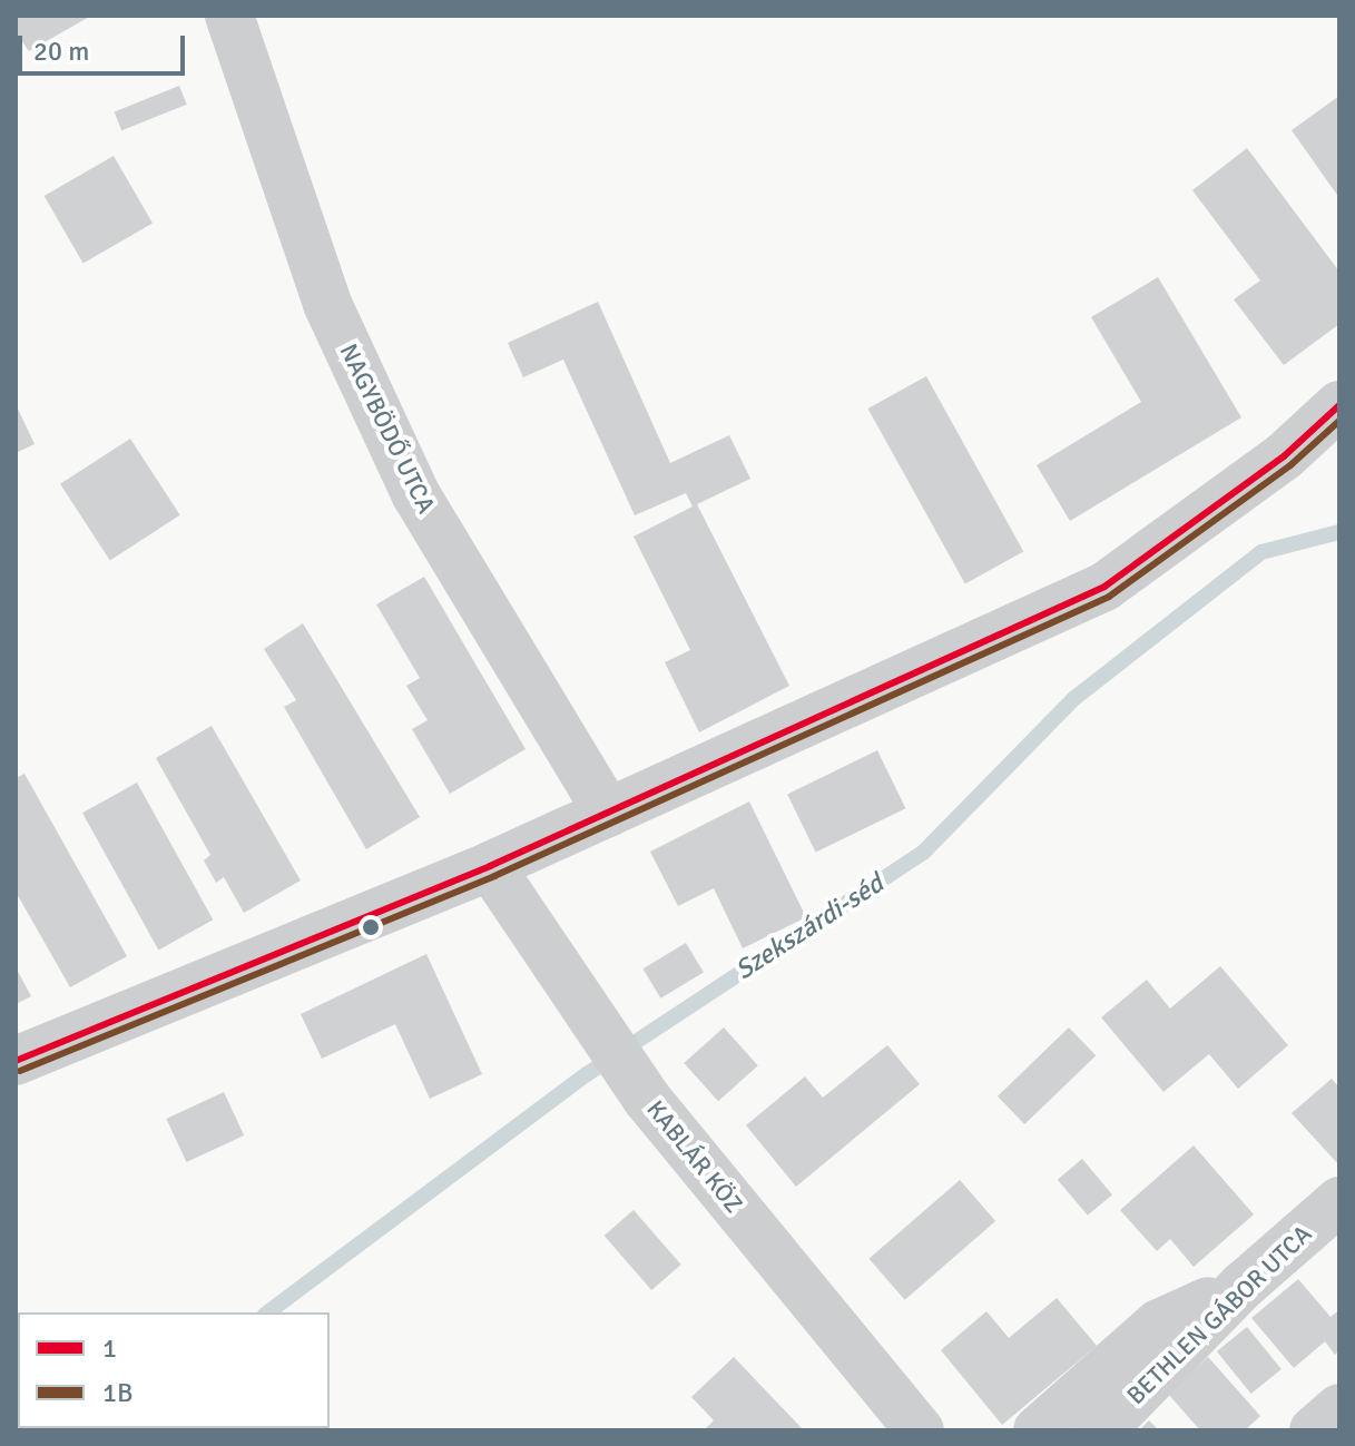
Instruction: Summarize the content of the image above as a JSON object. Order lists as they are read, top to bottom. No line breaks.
{"streets":{"street":["NAGYBÖDŐ UTCA","KABLÁR KÖZ","BETHLEN GÁBOR UTCA"]},"water":["Szekszárdi-séd"],"lines":["transit line 1","transit line 1B"],"legend":["1","1B"],"scale_bar":"20 m"}
